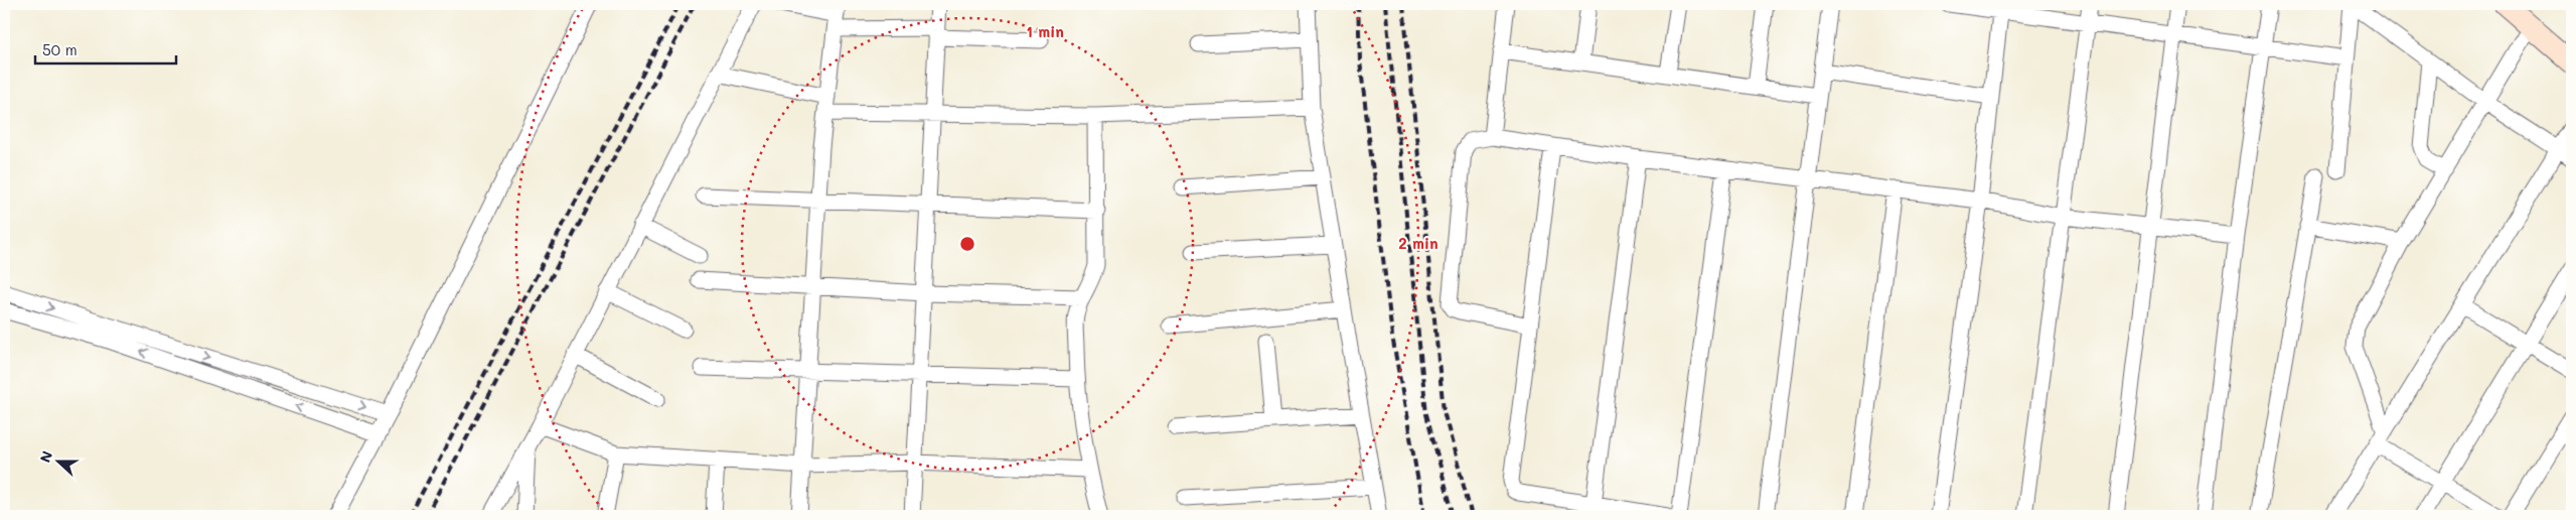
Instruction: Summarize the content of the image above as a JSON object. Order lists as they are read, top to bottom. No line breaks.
{"scale_bar":"50 m","north":"left","rings":["1 min","2 min"]}
